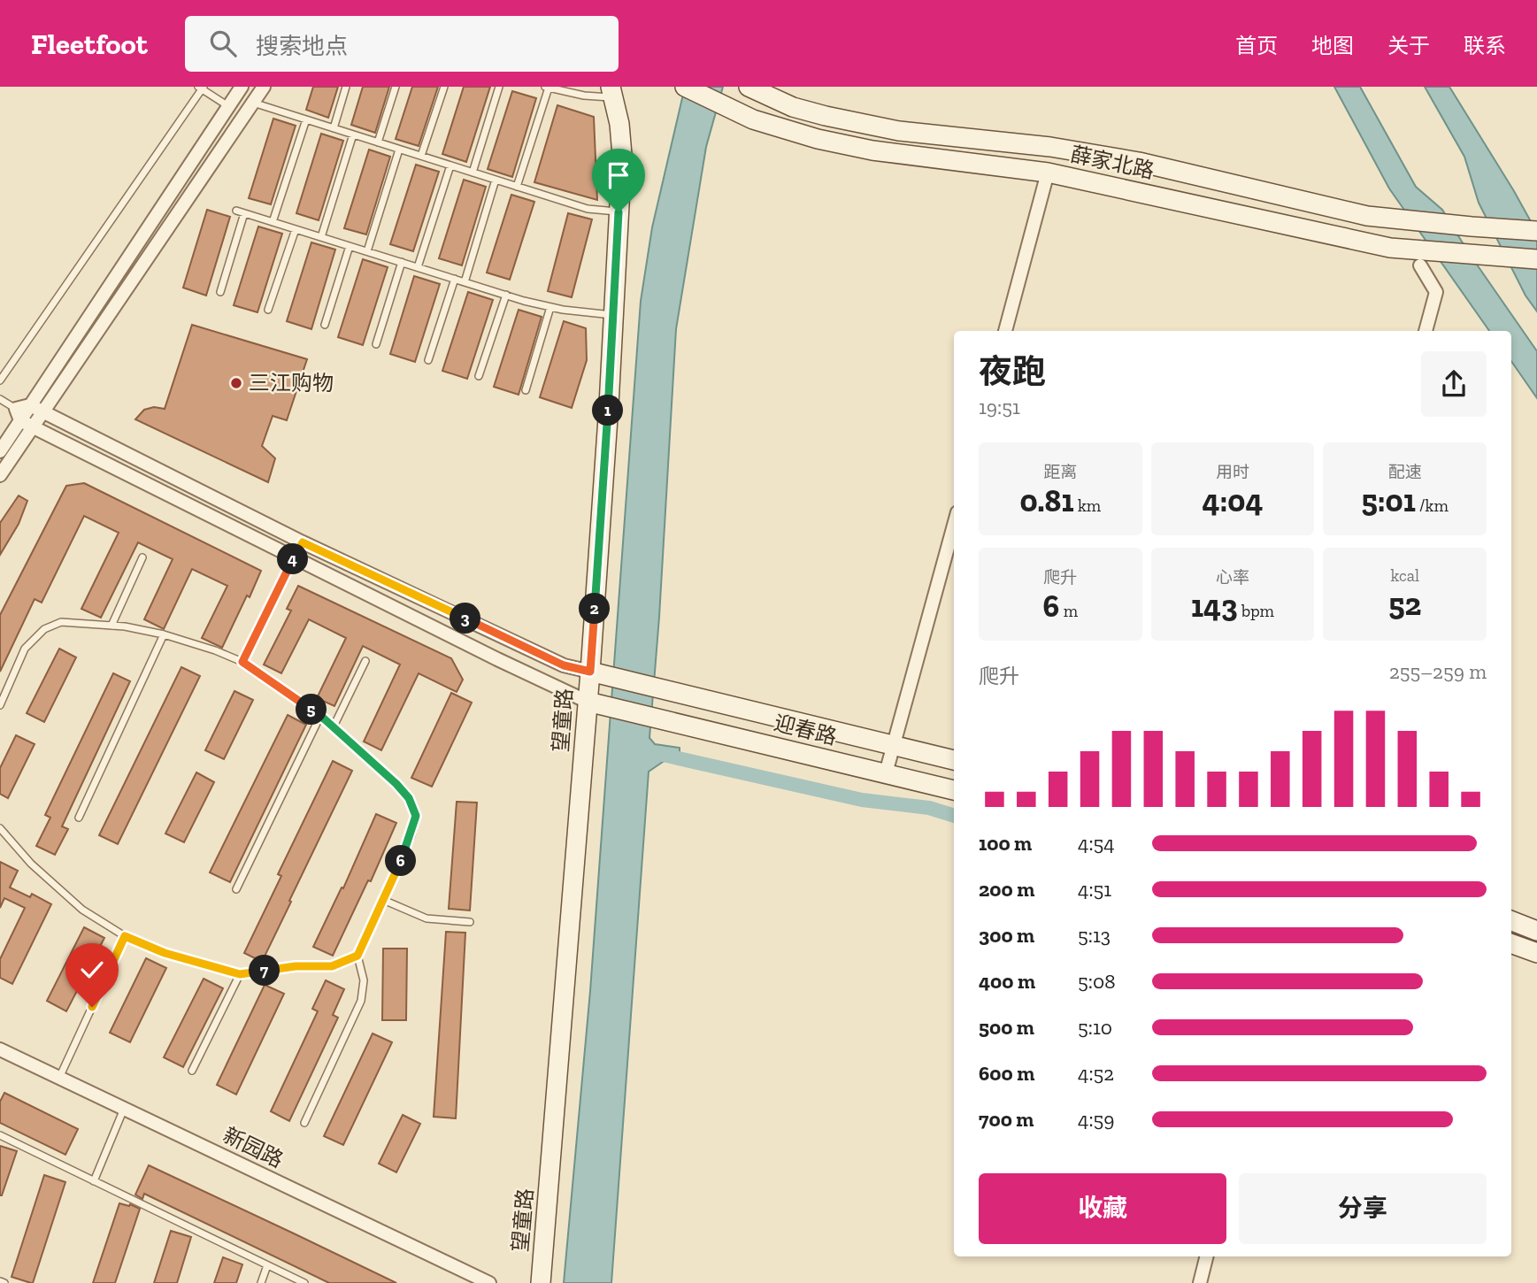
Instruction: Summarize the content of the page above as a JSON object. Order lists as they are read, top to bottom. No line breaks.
{"streets":{"main road":["薛家北路","望童路","迎春路"],"street":["新园路"]},"crossings":[["望童路","迎春路"]],"places":["三江购物"],"page":{"header":"Fleetfoot","search":"搜索地点","nav":["首页","地图","关于","联系"],"heading":["夜跑","19:51"],"pins":["1","4","2","3","5","6","7"],"stats":[["距离","0.81 km"],["用时","4:04"],["配速","5:01 /km"],["爬升","6 m"],["心率","143 bpm"],["kcal","52"]],"chart":["爬升","255–259 m"],"list":[{"name":"100 m","note":"4:54"},{"name":"200 m","note":"4:51"},{"name":"300 m","note":"5:13"},{"name":"400 m","note":"5:08"},{"name":"500 m","note":"5:10"},{"name":"600 m","note":"4:52"},{"name":"700 m","note":"4:59"}],"buttons":["收藏","分享"]}}
